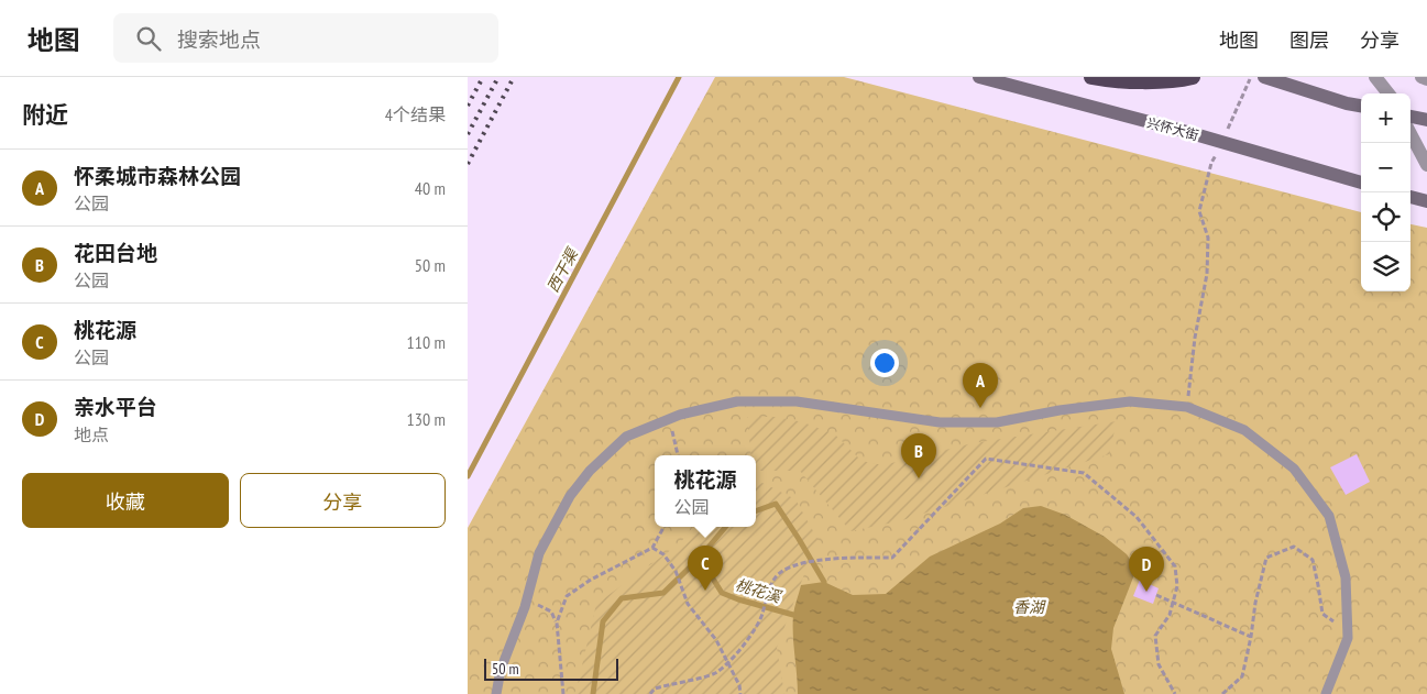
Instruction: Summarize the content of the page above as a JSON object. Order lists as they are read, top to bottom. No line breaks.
{"streets":{"main road":["兴怀大街"]},"water":["西干渠","桃花溪","香湖"],"scale_bar":"50 m","page":{"header":"地图","search":"搜索地点","nav":["地图","图层","分享"],"heading":["附近","4个结果"],"map_buttons":["+","−"],"list":[{"mark":"A","name":"怀柔城市森林公园","note":"公园","value":"40 m"},{"mark":"B","name":"花田台地","note":"公园","value":"50 m"},{"mark":"C","name":"桃花源","note":"公园","value":"110 m"},{"mark":"D","name":"亲水平台","note":"地点","value":"130 m"}],"pins":["A","B","C","D"],"popup":["桃花源","公园"],"buttons":["收藏","分享"],"scale":"50 m"}}
